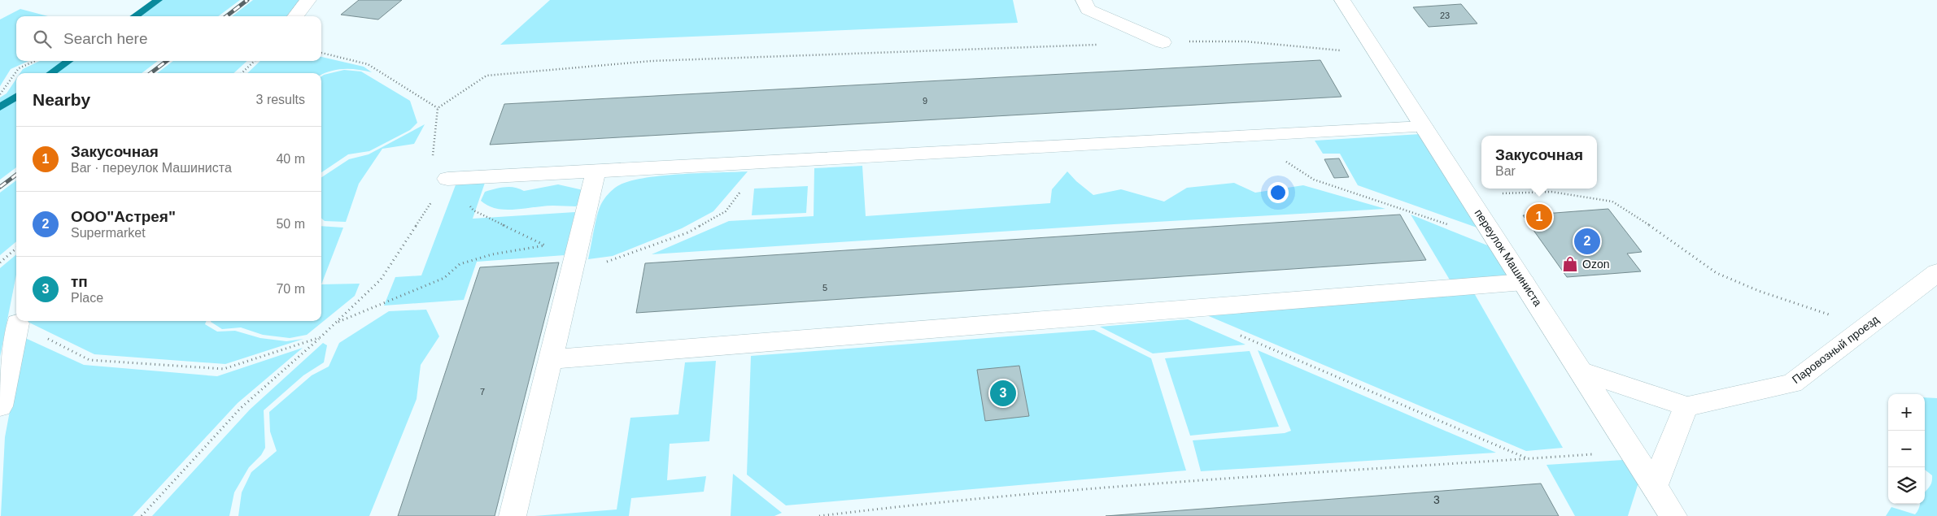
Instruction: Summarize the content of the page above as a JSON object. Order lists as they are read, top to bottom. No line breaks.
{"streets":{"street":["переулок Машиниста","Паровозный проезд"]},"places":{"shop":["Ozon"]},"house_numbers":["23","9","5","7","3"],"page":{"search":"Search here","heading":["Nearby","3 results"],"list":[{"mark":"1","name":"Закусочная","note":"Bar · переулок Машиниста","value":"40 m"},{"mark":"2","name":"ООО\"Астрея\"","note":"Supermarket","value":"50 m"},{"mark":"3","name":"тп","note":"Place","value":"70 m"}],"popup":["Закусочная","Bar"],"pins":["1","2","3"],"map_buttons":["+","−"]}}
